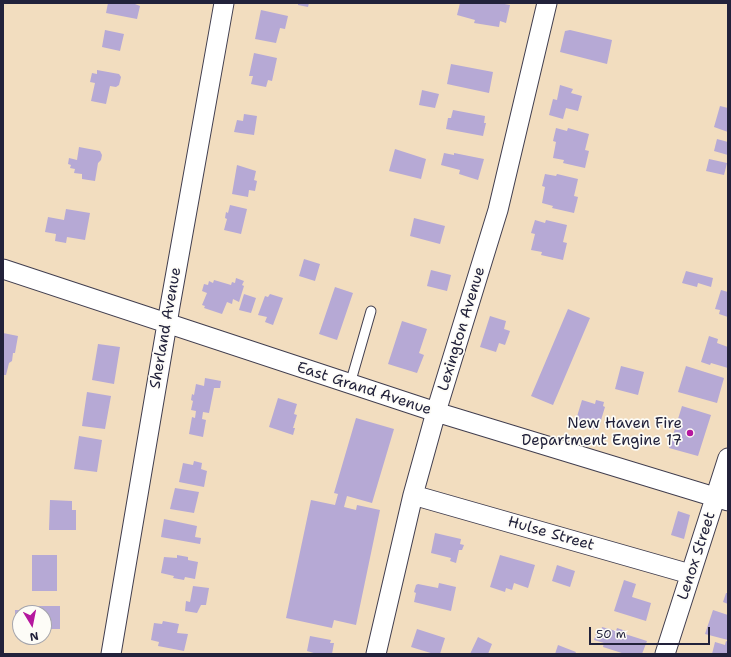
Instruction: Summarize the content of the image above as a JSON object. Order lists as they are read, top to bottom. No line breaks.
{"streets":{"street":["Sherland Avenue","Lexington Avenue","East Grand Avenue","Hulse Street","Lenox Street"]},"crossings":[["Sherland Avenue","East Grand Avenue"],["Lexington Avenue","East Grand Avenue"],["Lexington Avenue","Hulse Street"],["East Grand Avenue","Lenox Street"],["Hulse Street","Lenox Street"]],"places":["New Haven Fire Department Engine 17"],"scale_bar":"50 m","north":"bottom"}
